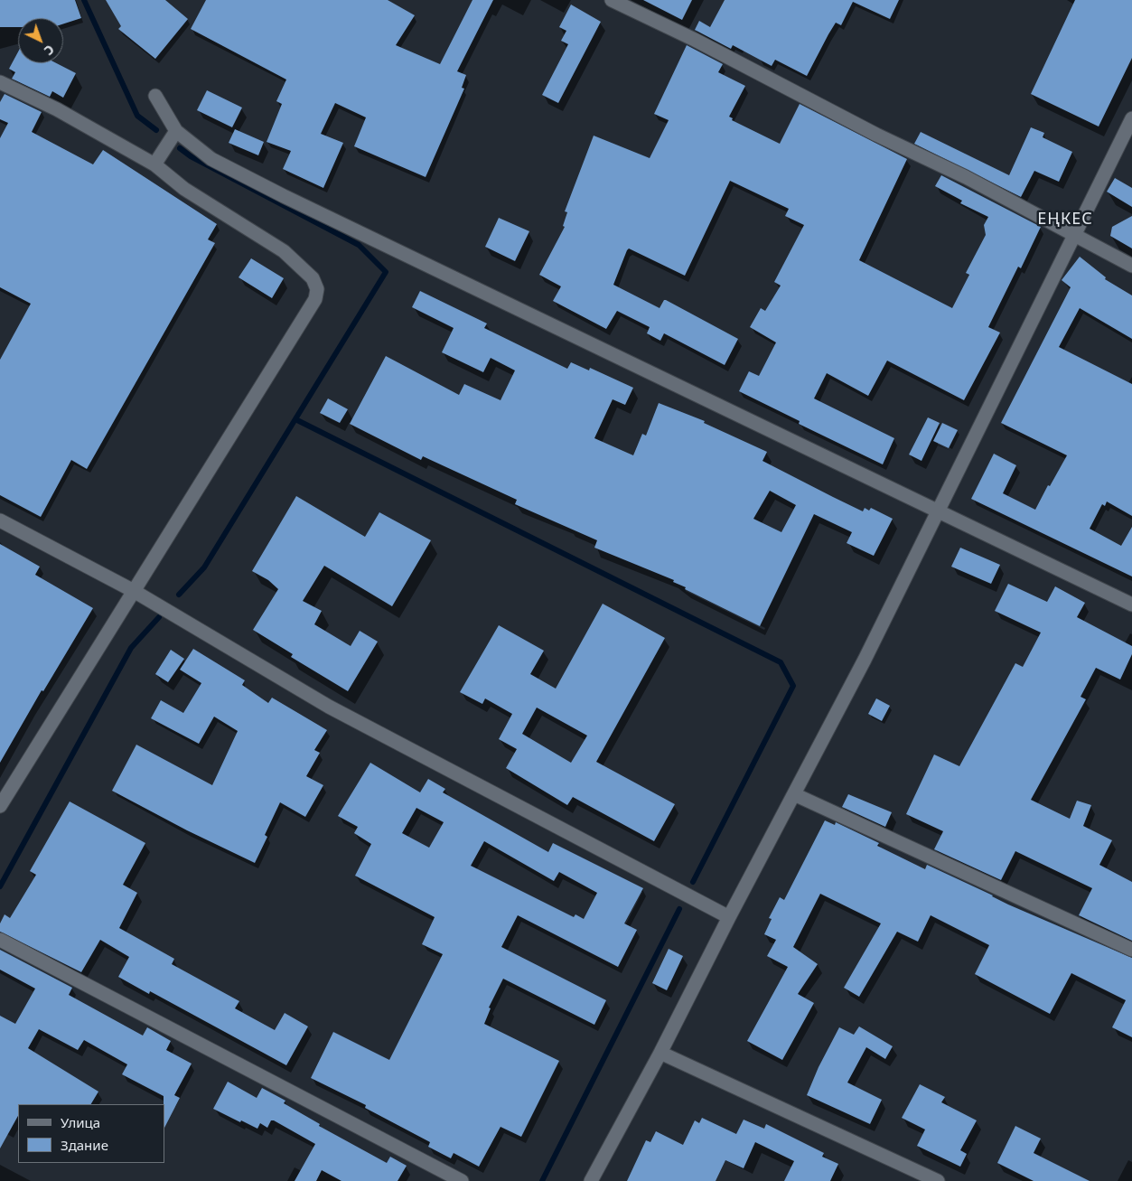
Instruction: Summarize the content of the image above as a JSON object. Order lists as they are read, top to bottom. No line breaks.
{"districts":["ЕҢКЕС"],"legend":["Улица","Здание"],"north":"bottom right"}
